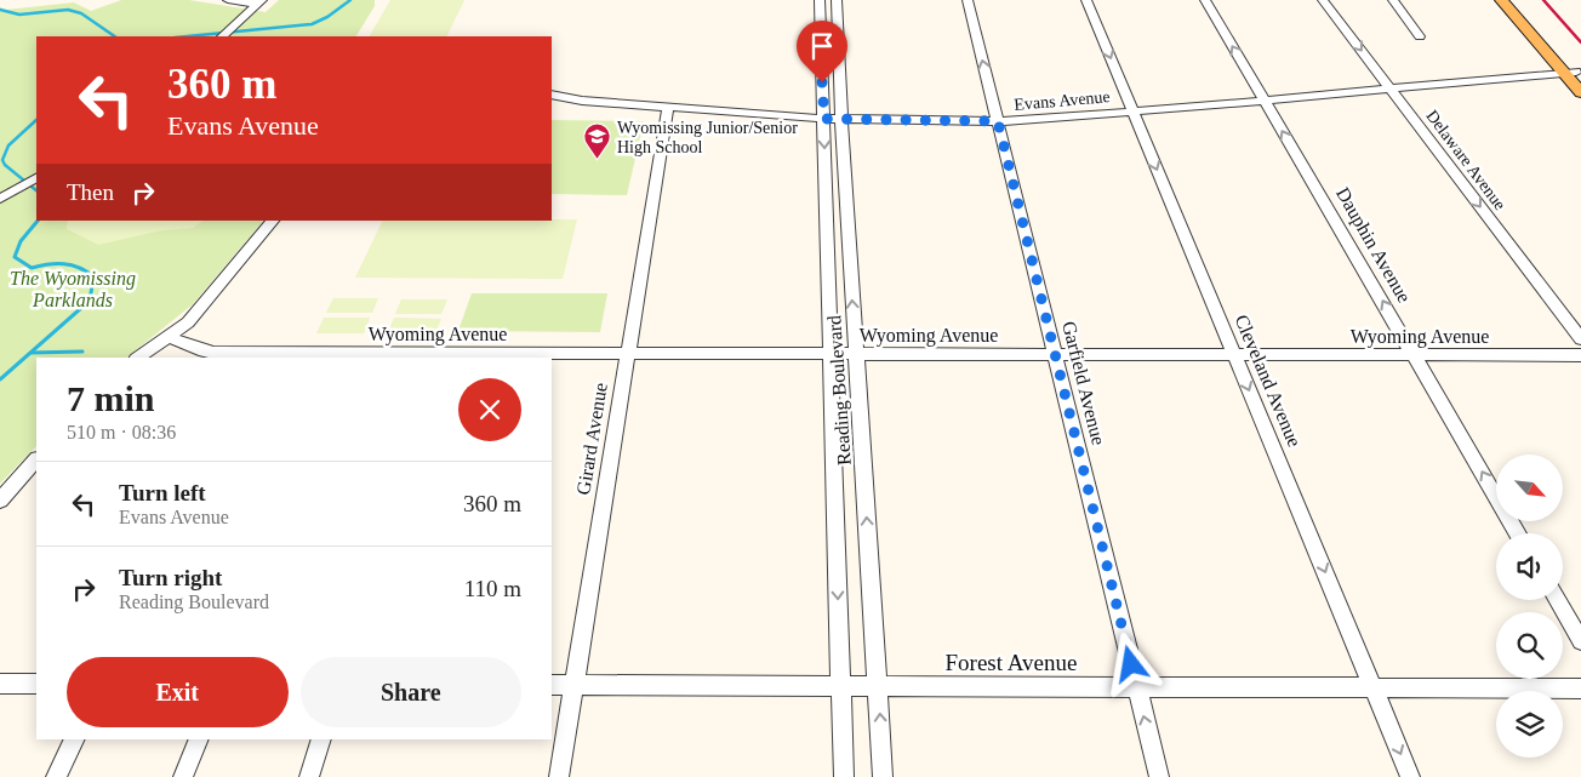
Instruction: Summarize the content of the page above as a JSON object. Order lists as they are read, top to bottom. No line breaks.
{"streets":{"street":["Evans Avenue","Delaware Avenue","Dauphin Avenue","Wyoming Avenue","Cleveland Avenue","Garfield Avenue","Reading Boulevard","Girard Avenue","Forest Avenue"]},"crossings":[["Evans Avenue","Delaware Avenue"],["Evans Avenue","Dauphin Avenue"],["Evans Avenue","Cleveland Avenue"],["Evans Avenue","Garfield Avenue"],["Evans Avenue","Reading Boulevard"],["Evans Avenue","Girard Avenue"],["Dauphin Avenue","Wyoming Avenue"],["Wyoming Avenue","Cleveland Avenue"],["Wyoming Avenue","Garfield Avenue"],["Wyoming Avenue","Reading Boulevard"],["Wyoming Avenue","Girard Avenue"],["Cleveland Avenue","Forest Avenue"],["Garfield Avenue","Forest Avenue"],["Reading Boulevard","Forest Avenue"],["Girard Avenue","Forest Avenue"]],"one_way":["Delaware Avenue","Dauphin Avenue","Cleveland Avenue"],"parks":["The Wyomissing Parklands"],"places":{"school or university":["Wyomissing Junior/Senior High School"]},"north":"bottom right","page":{"turn":["360 m","Evans Avenue"],"then":"Then","heading":["7 min","510 m · 08:36"],"list":[{"name":"Turn left","note":"Evans Avenue","value":"360 m"},{"name":"Turn right","note":"Reading Boulevard","value":"110 m"}],"buttons":["Exit","Share"]}}
